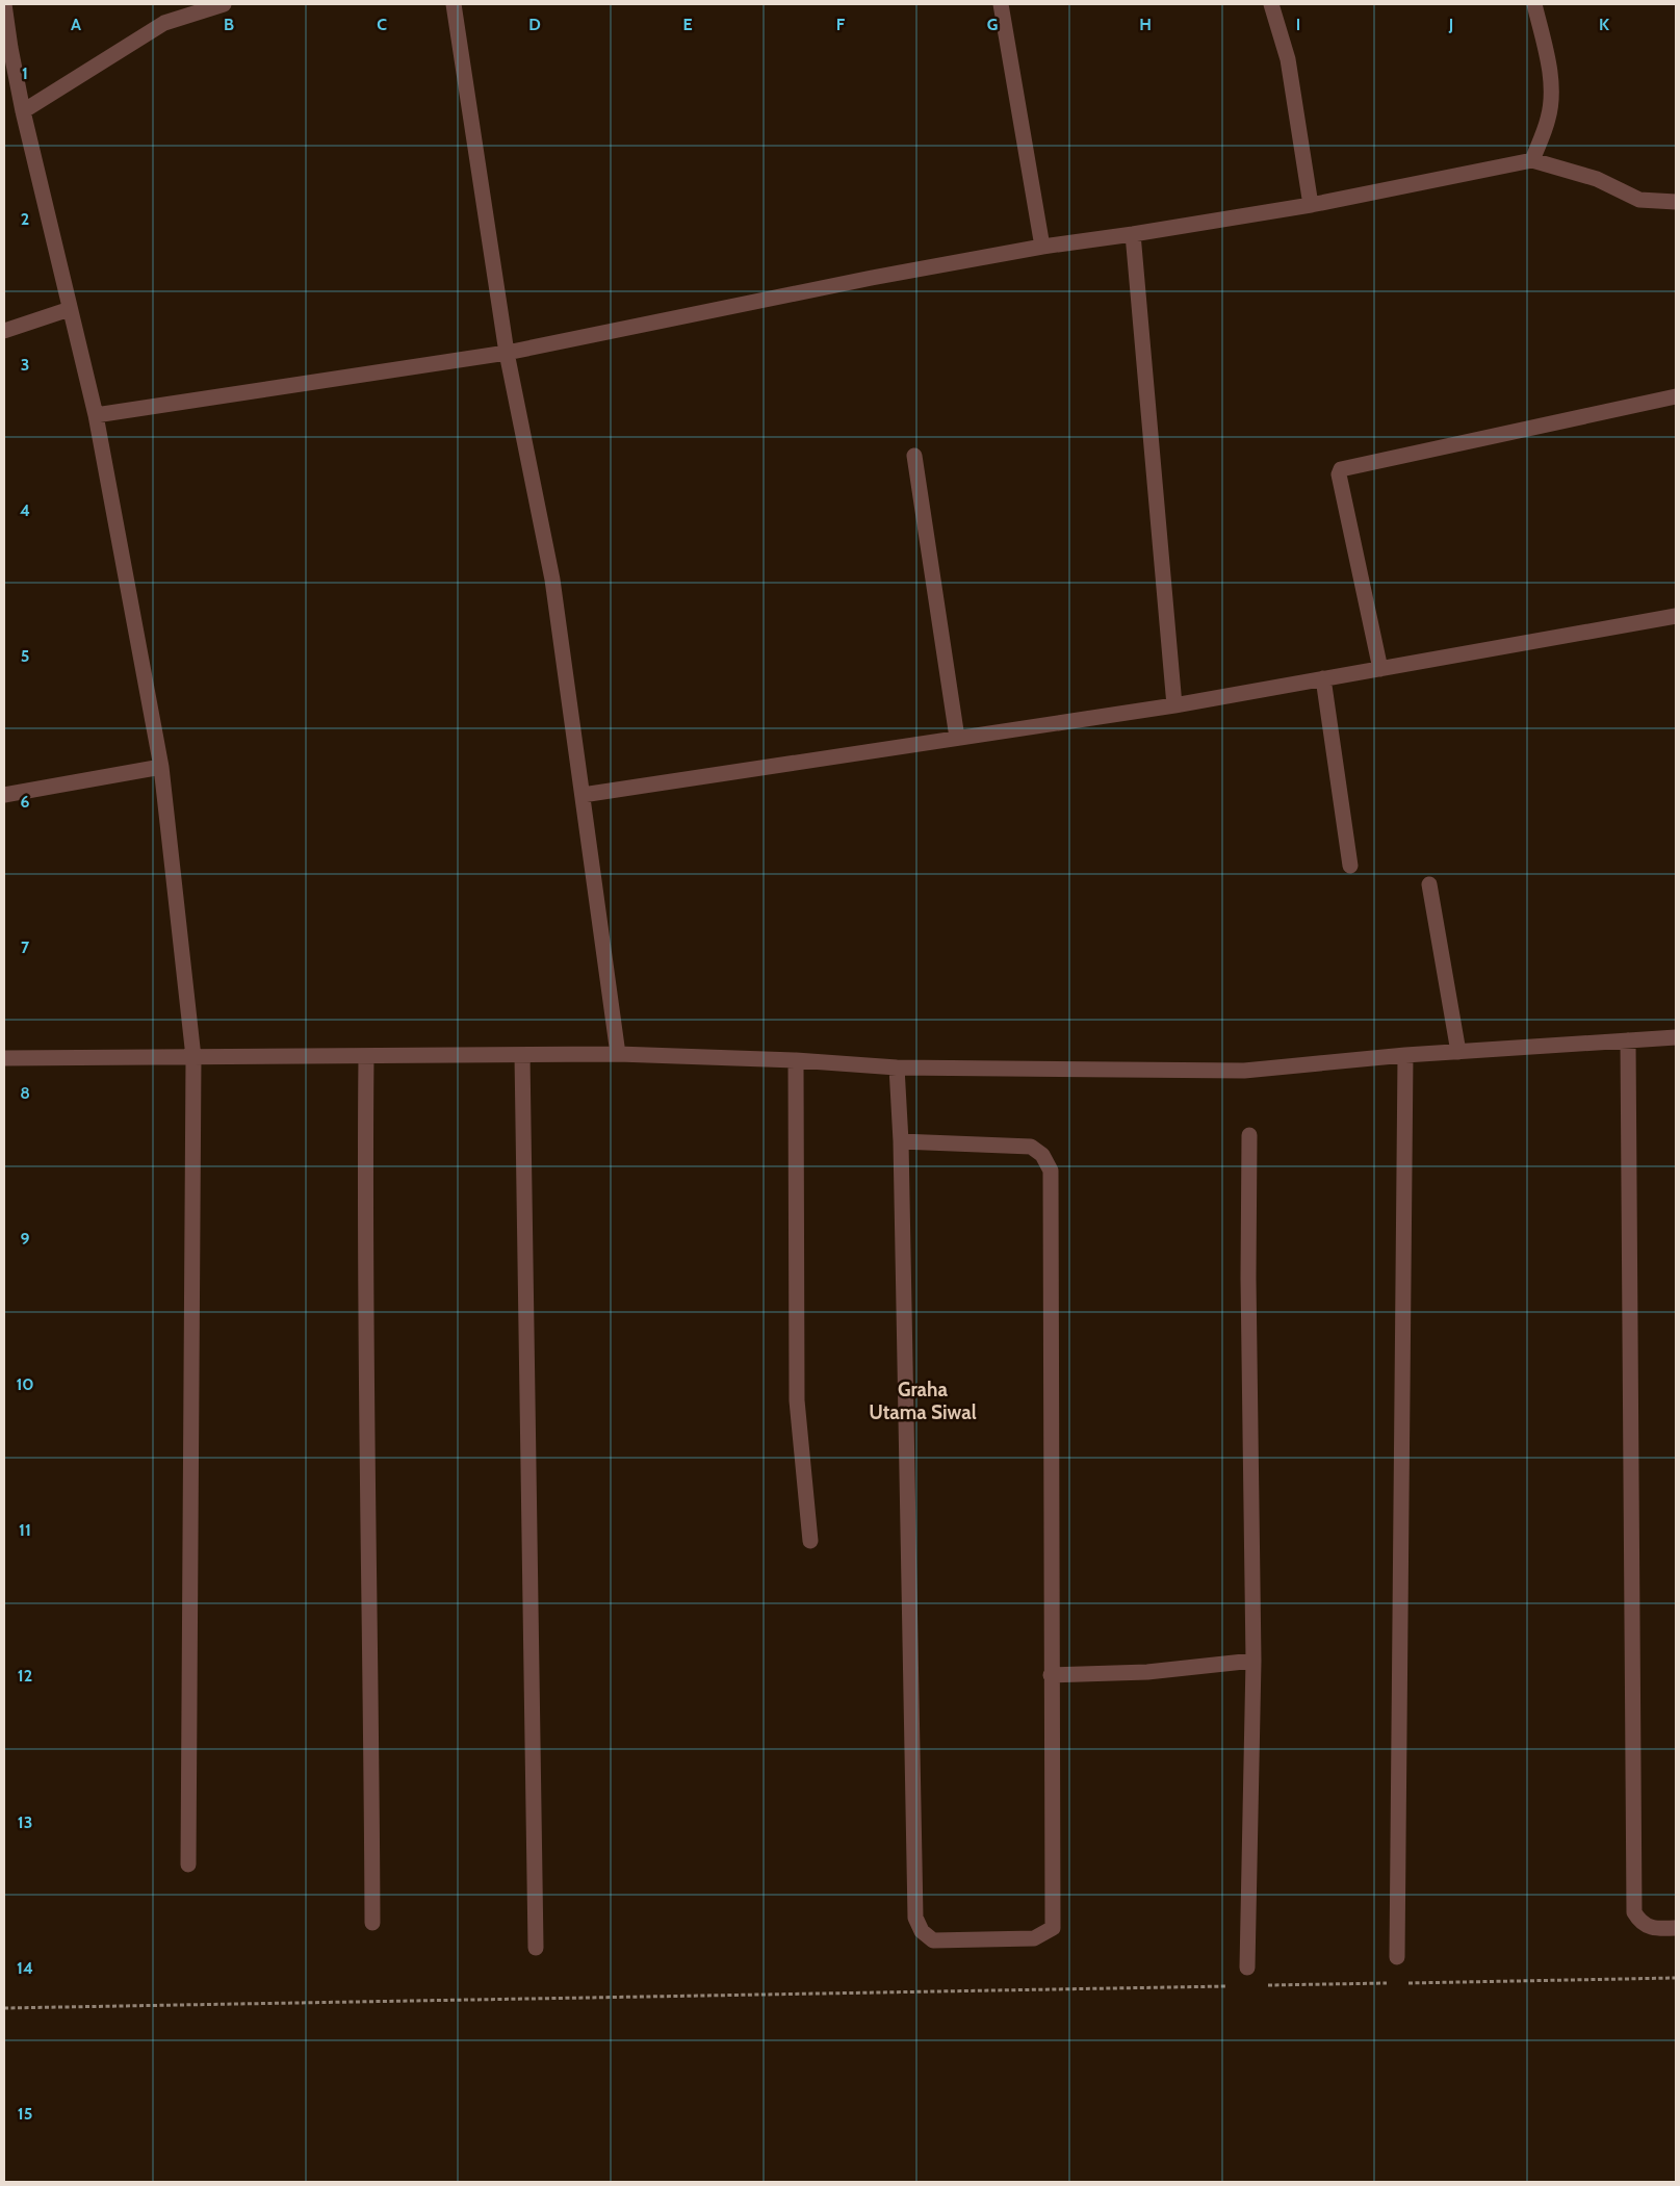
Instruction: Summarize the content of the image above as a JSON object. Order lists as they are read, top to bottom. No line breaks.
{"districts":["Graha Utama Siwal"],"grid":{"columns":["A","B","C","D","E","F","G","H","I","J","K"],"rows":["1","2","3","4","5","6","7","8","9","10","11","12","13","14","15"]}}
